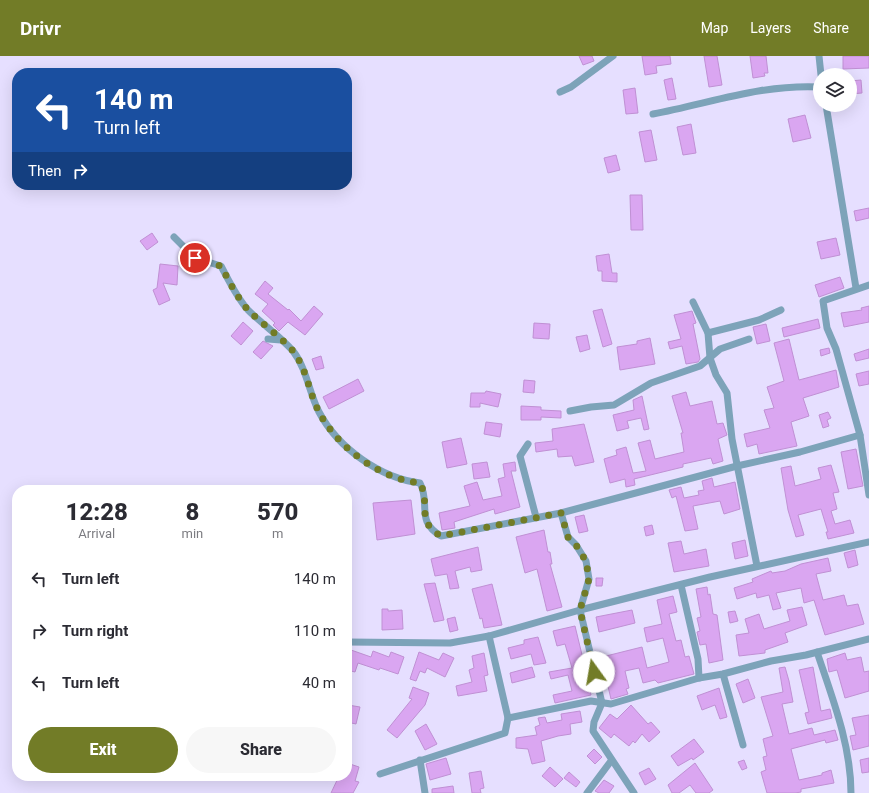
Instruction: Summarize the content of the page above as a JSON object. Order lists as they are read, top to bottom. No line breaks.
{"page":{"header":"Drivr","nav":["Map","Layers","Share"],"turn":["140 m","Turn left"],"then":"Then","eta":["12:28","Arrival","8","min","570","m"],"list":[{"name":"Turn left","value":"140 m"},{"name":"Turn right","value":"110 m"},{"name":"Turn left","value":"40 m"}],"buttons":["Exit","Share"]}}
